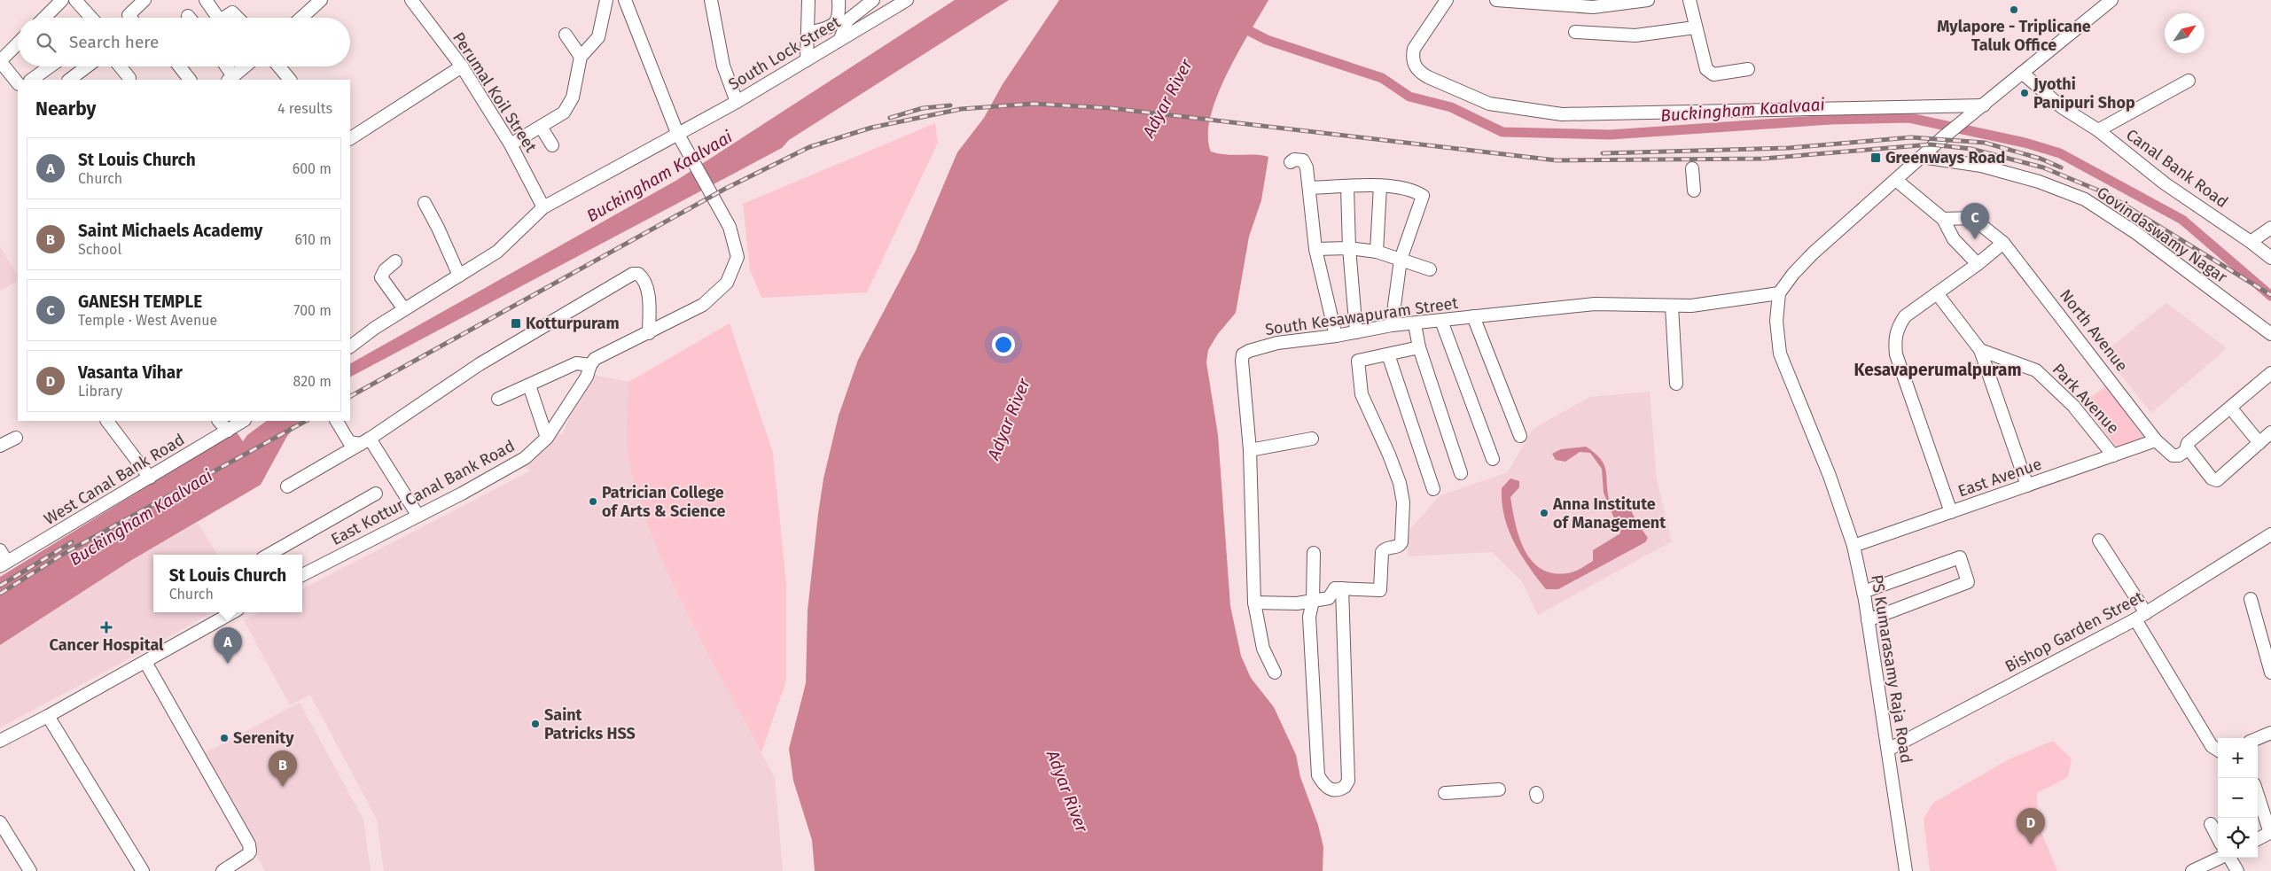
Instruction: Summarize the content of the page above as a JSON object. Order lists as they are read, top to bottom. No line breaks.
{"streets":{"street":["South Lock Street","Perumal Koil Street","Canal Bank Road","Govindaswamy Nagar","South Kesawapuram Street","North Avenue","Park Avenue","East Avenue","West Canal Bank Road","East Kottur Canal Bank Road","Bishop Garden Street","PS Kumarasamy Raja Road"]},"crossings":[["South Lock Street","East Kottur Canal Bank Road"],["South Kesawapuram Street","PS Kumarasamy Raja Road"],["North Avenue","East Avenue"],["Park Avenue","East Avenue"],["East Avenue","PS Kumarasamy Raja Road"],["Bishop Garden Street","PS Kumarasamy Raja Road"]],"districts":["Kesavaperumalpuram"],"water":["Adyar River","Buckingham Kaalvaai"],"places":{"other":["Mylapore - Triplicane Taluk Office","Jyothi Panipuri Shop","Patrician College of Arts & Science","Anna Institute of Management","Saint Patricks HSS","Serenity"],"transit":["Greenways Road","Kotturpuram"],"health":["Cancer Hospital"]},"north":"top right","page":{"search":"Search here","heading":["Nearby","4 results"],"list":[{"mark":"A","name":"St Louis Church","note":"Church","value":"600 m"},{"mark":"B","name":"Saint Michaels Academy","note":"School","value":"610 m"},{"mark":"C","name":"GANESH TEMPLE","note":"Temple · West Avenue","value":"700 m"},{"mark":"D","name":"Vasanta Vihar","note":"Library","value":"820 m"}],"pins":["C","A","B","D"],"popup":["St Louis Church","Church"],"map_buttons":["+","−"]}}
